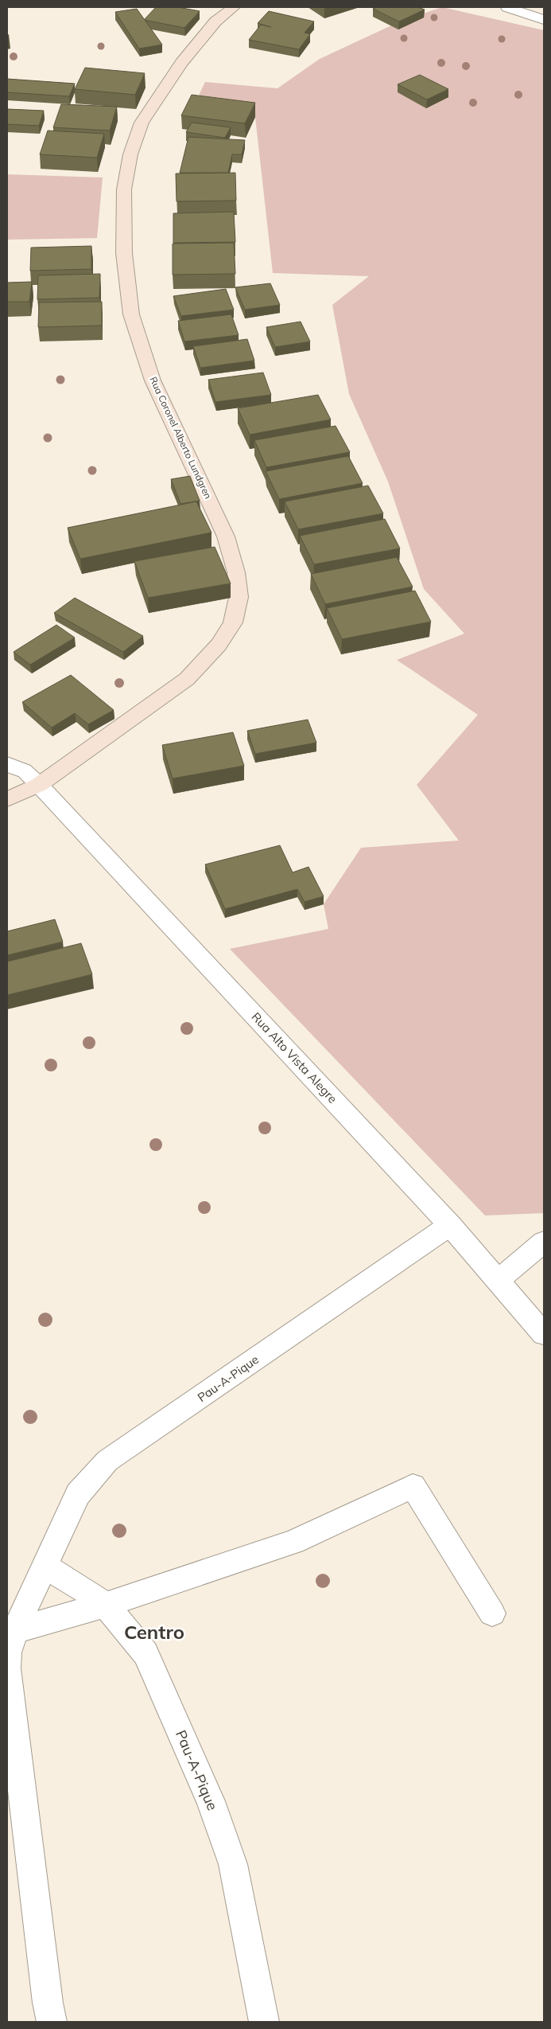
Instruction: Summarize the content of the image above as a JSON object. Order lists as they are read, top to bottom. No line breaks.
{"streets":{"main road":["Rua Coronel Alberto Lundgren"],"street":["Rua Alto Vista Alegre","Pau-A-Pique"]},"crossings":[["Rua Coronel Alberto Lundgren","Rua Alto Vista Alegre"],["Rua Alto Vista Alegre","Pau-A-Pique"]],"districts":["Centro"]}
